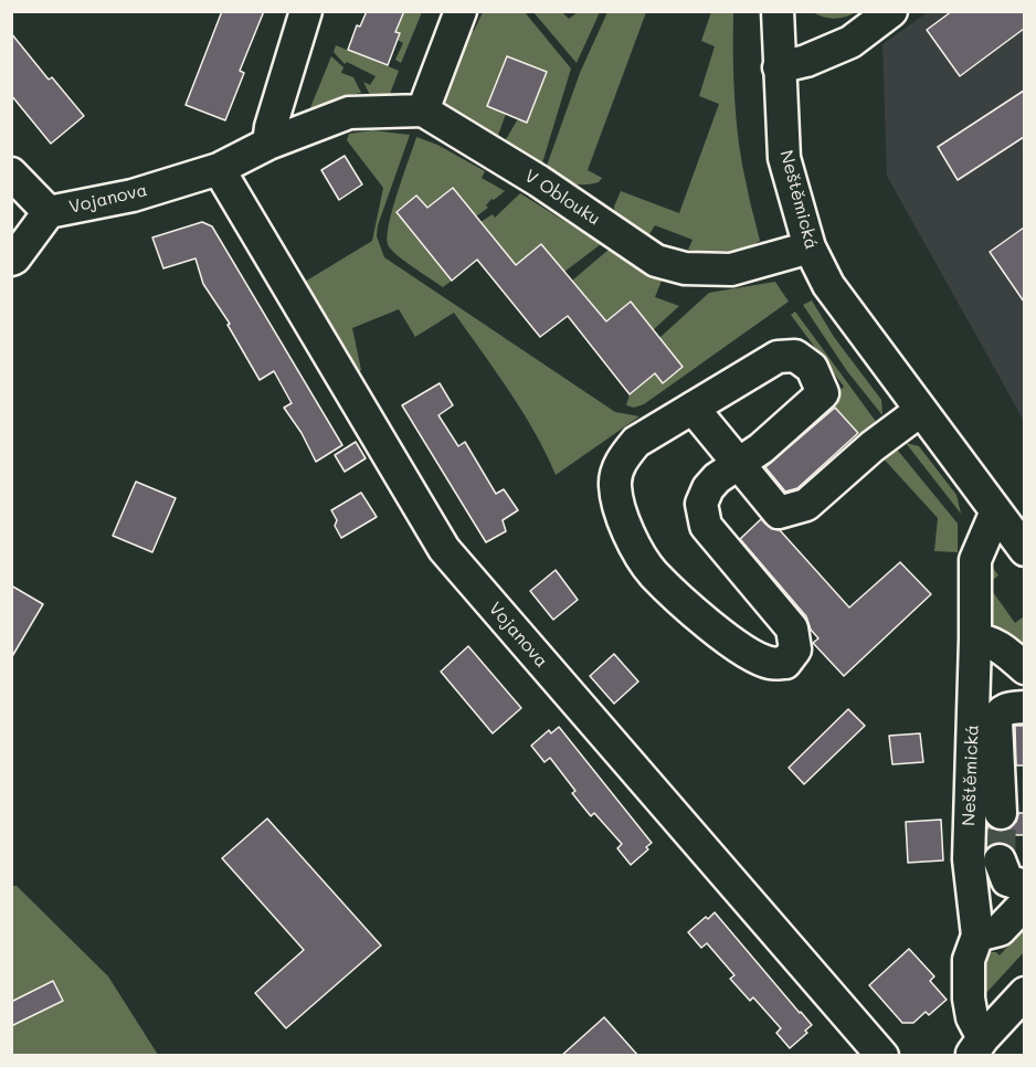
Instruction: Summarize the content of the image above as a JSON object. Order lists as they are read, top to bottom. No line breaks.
{"streets":{"street":["V Oblouku","Vojanova","Neštěmická"]},"crossings":[["V Oblouku","Vojanova"],["V Oblouku","Neštěmická"]]}
